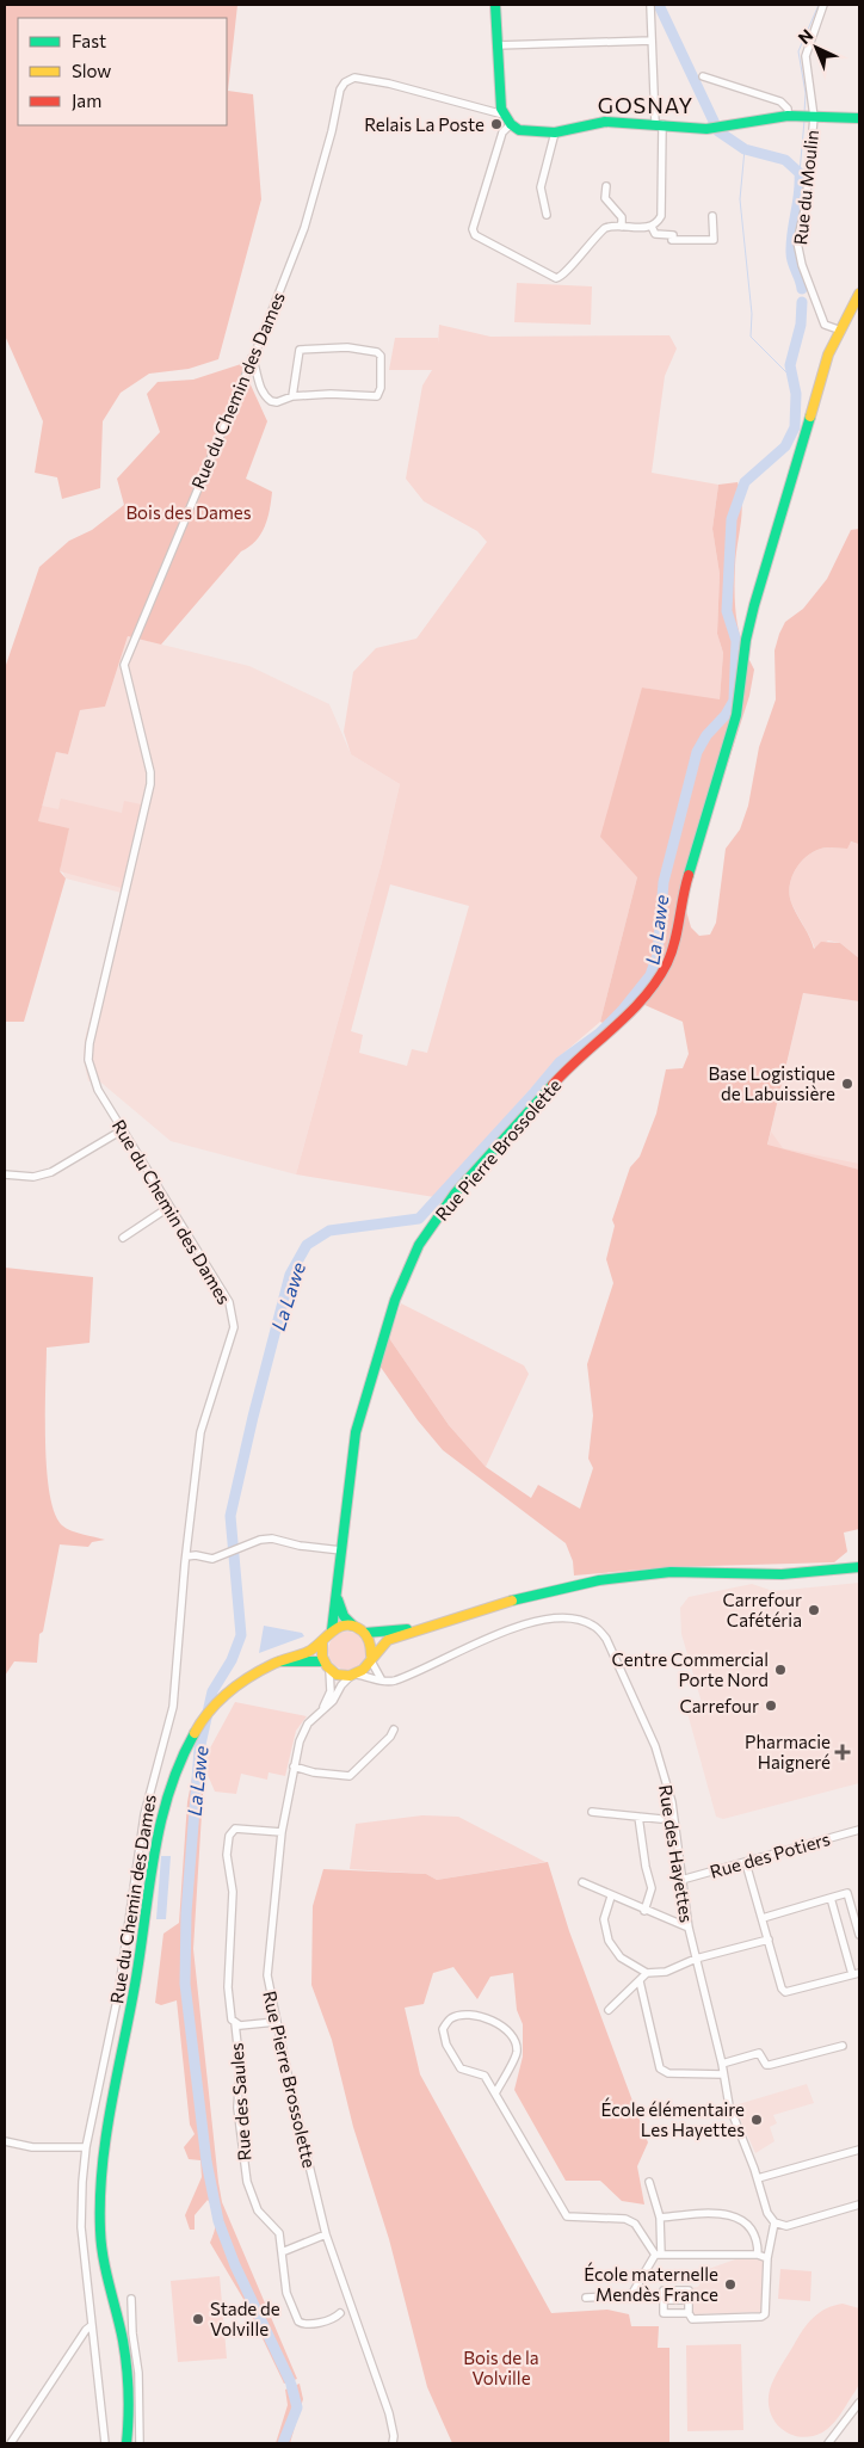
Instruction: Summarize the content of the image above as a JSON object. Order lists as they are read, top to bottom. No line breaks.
{"streets":{"street":["Rue du Moulin","Rue du Chemin des Dames","Rue Pierre Brossolette","Rue des Hayettes","Rue des Potiers","Rue des Saules"]},"crossings":[["Rue du Moulin","Rue Pierre Brossolette"],["Rue Pierre Brossolette","Rue des Hayettes"],["Rue Pierre Brossolette","Rue des Saules"],["Rue des Hayettes","Rue des Potiers"]],"districts":["GOSNAY"],"water":["La Lawe"],"parks":["Bois des Dames","Bois de la Volville"],"places":{"other":["Relais La Poste","Base Logistique de Labuissière","Carrefour Cafétéria","Centre Commercial Porte Nord","Carrefour","École élémentaire Les Hayettes","École maternelle Mendès France","Stade de Volville"],"health":["Pharmacie Haigneré"]},"legend":["Fast","Slow","Jam"],"north":"top left"}
